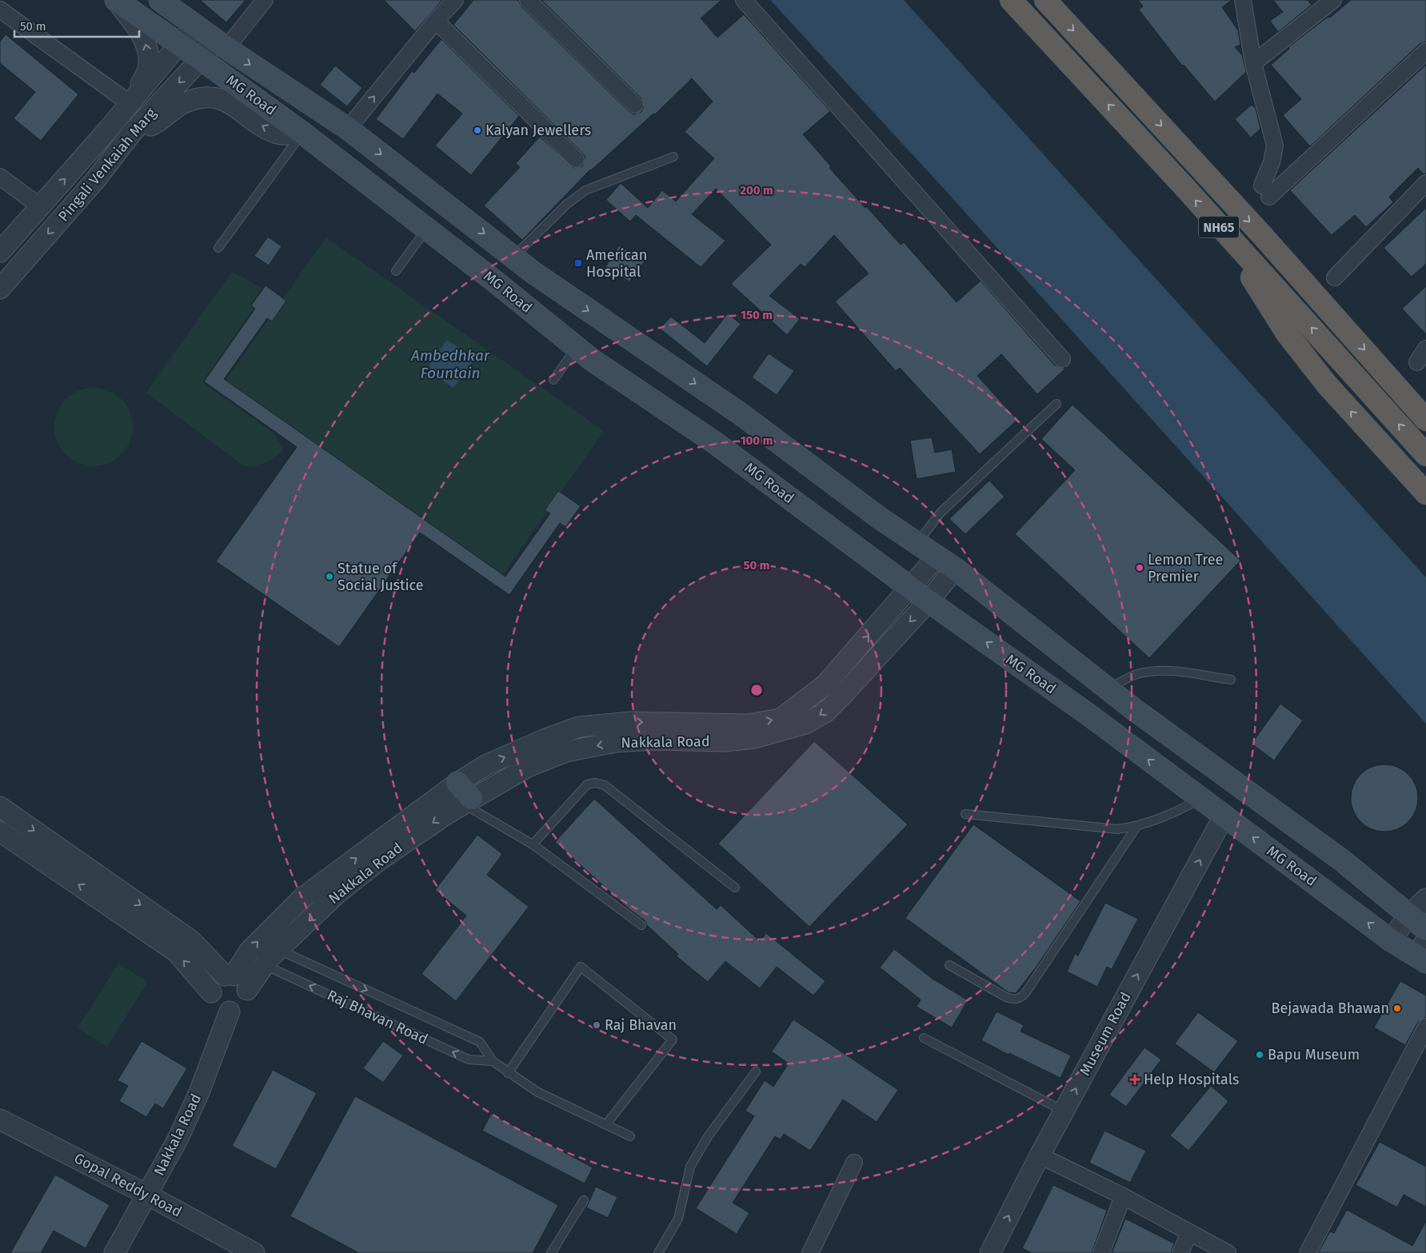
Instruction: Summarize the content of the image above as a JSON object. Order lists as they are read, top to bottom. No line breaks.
{"streets":{"highway":["NH65"],"main road":["MG Road"],"street":["Pingali Venkaiah Marg","Nakkala Road","Museum Road","Gopal Reddy Road"],"lane":["Raj Bhavan Road"]},"crossings":[["MG Road","Pingali Venkaiah Marg"],["MG Road","Nakkala Road"],["MG Road","Museum Road"],["Nakkala Road","Raj Bhavan Road"],["Nakkala Road","Gopal Reddy Road"]],"one_way":["Museum Road"],"water":["Ambedhkar Fountain"],"places":{"other":["Kalyan Jewellers","Lemon Tree Premier","Statue of Social Justice","Bejawada Bhawan","Raj Bhavan","Bapu Museum"],"transit":["American Hospital"],"health":["Help Hospitals"]},"scale_bar":"50 m","rings":["200 m","150 m","100 m","50 m"]}
